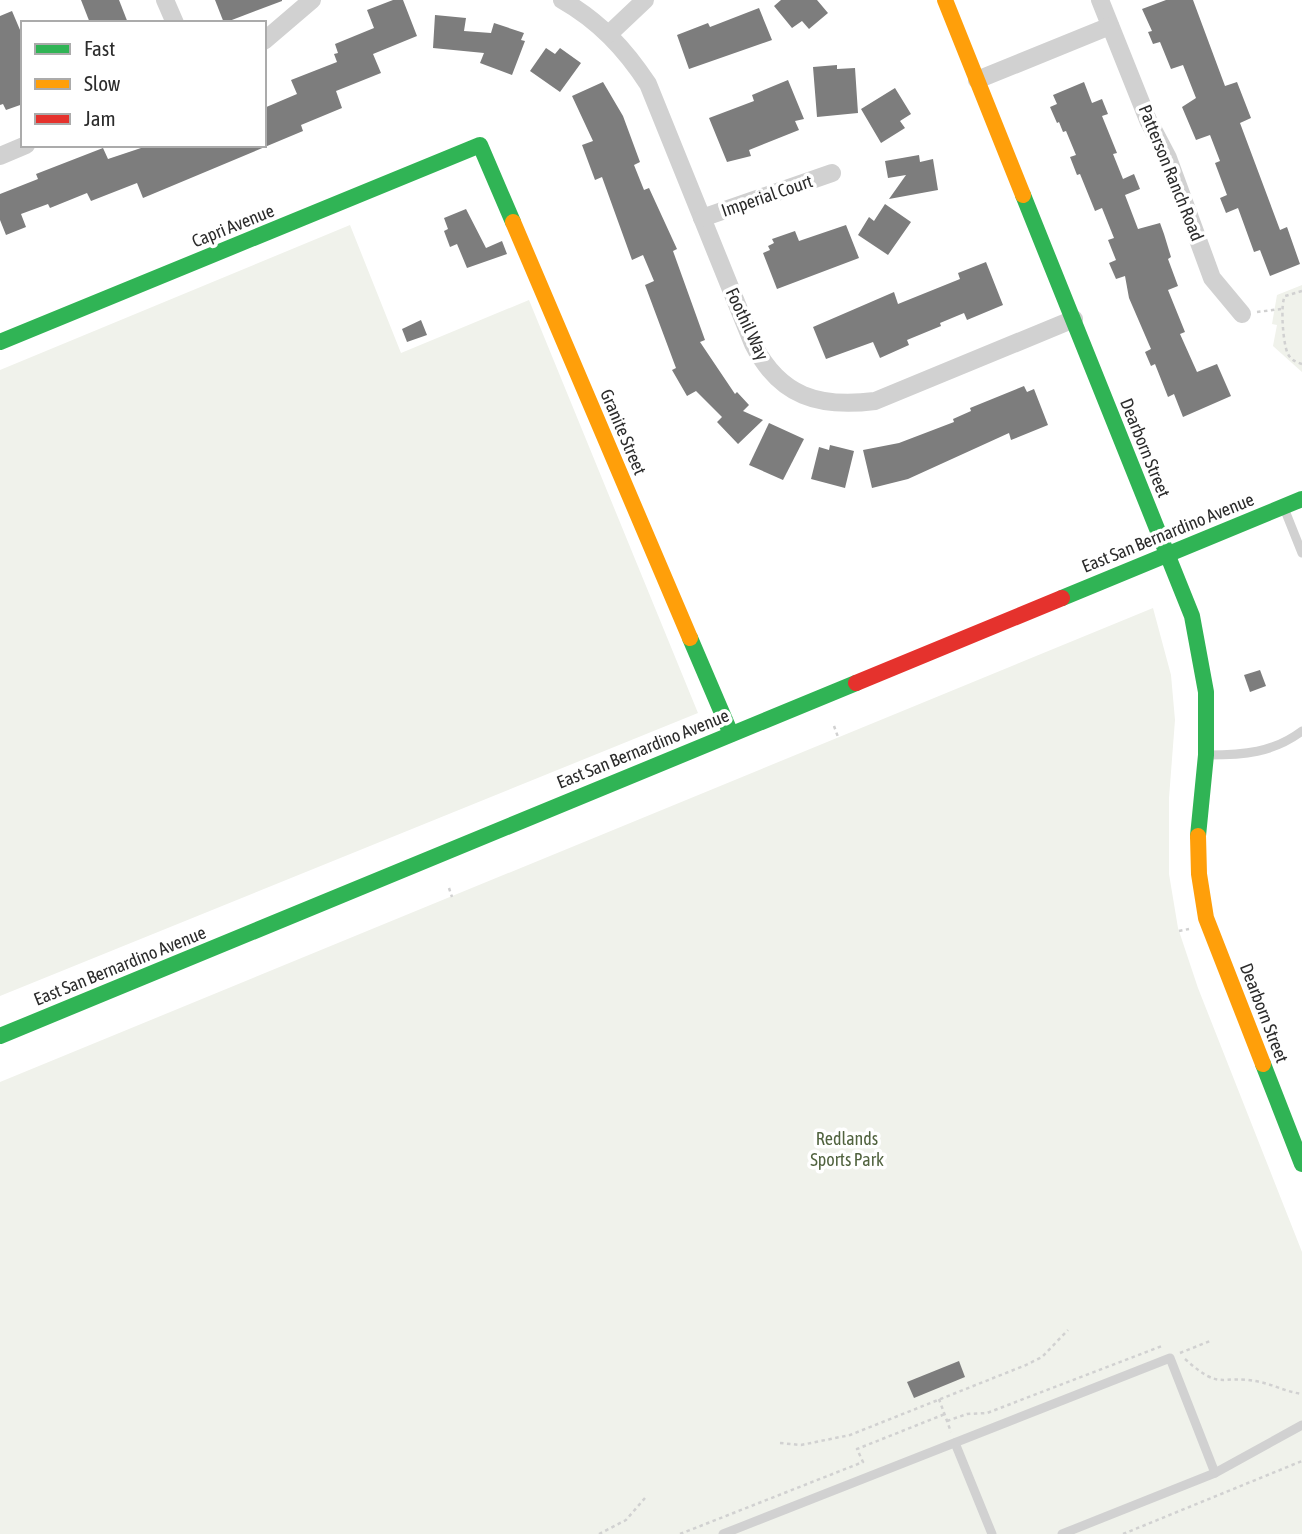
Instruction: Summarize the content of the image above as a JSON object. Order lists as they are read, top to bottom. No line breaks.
{"streets":{"street":["Patterson Ranch Road","Imperial Court","Capri Avenue","Foothil Way","Granite Street","Dearborn Street","East San Bernardino Avenue"]},"crossings":[["Imperial Court","Foothil Way"],["Capri Avenue","Granite Street"],["Foothil Way","Dearborn Street"],["Granite Street","East San Bernardino Avenue"],["Dearborn Street","East San Bernardino Avenue"]],"parks":["Redlands Sports Park"],"legend":["Fast","Slow","Jam"]}
